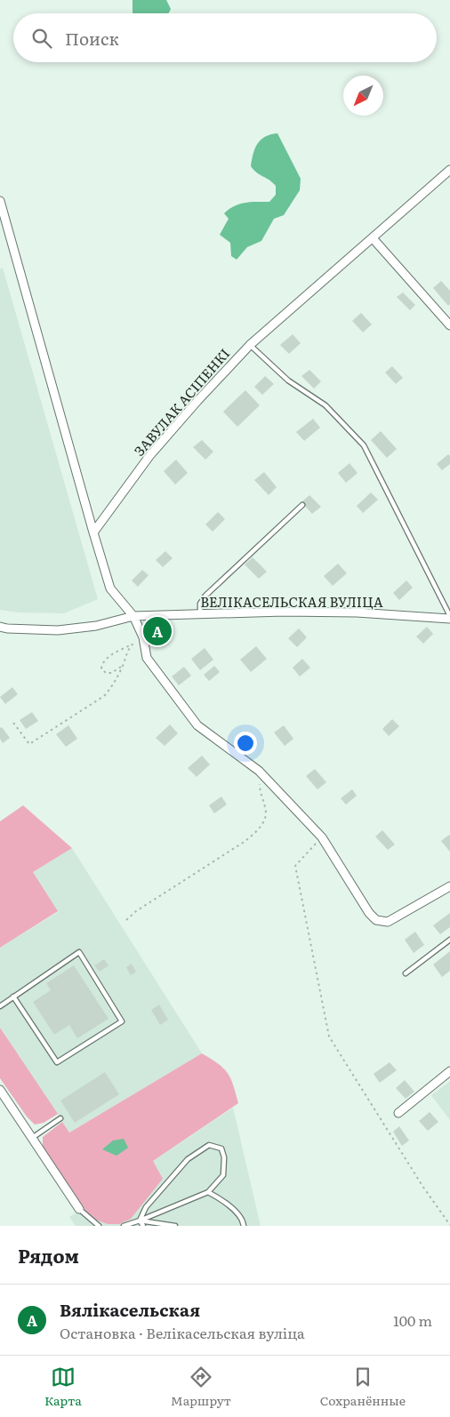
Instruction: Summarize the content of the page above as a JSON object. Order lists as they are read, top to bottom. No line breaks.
{"streets":{"street":["ЗАВУЛАК АСІПЕНКІ","ВЕЛІКАСЕЛЬСКАЯ ВУЛІЦА"]},"north":"bottom left","page":{"search":"Поиск","pins":"A","heading":"Рядом","list":[{"mark":"A","name":"Вялікасельская","note":"Остановка · Велікасельская вуліца","value":"100 m"}],"nav":["Карта","Маршрут","Сохранённые"]}}
